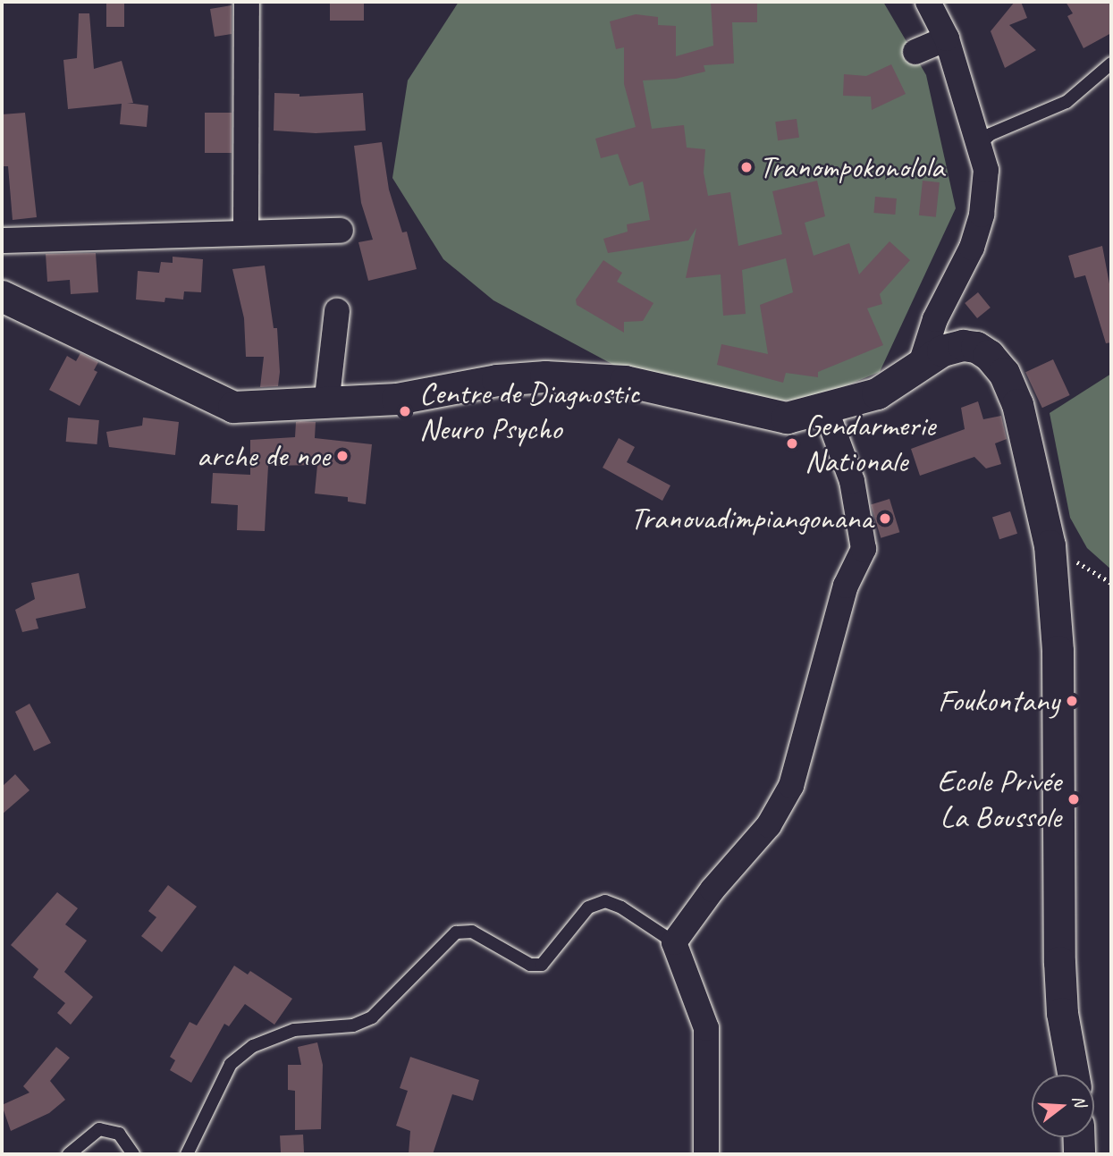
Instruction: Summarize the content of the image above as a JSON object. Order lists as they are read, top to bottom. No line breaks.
{"places":["Tranompokonolola","Centre de Diagnostic Neuro Psycho","Gendarmerie Nationale","arche de noe","Tranovadimpiangonana","Foukontany","Ecole Privée La Boussole"],"north":"right"}
